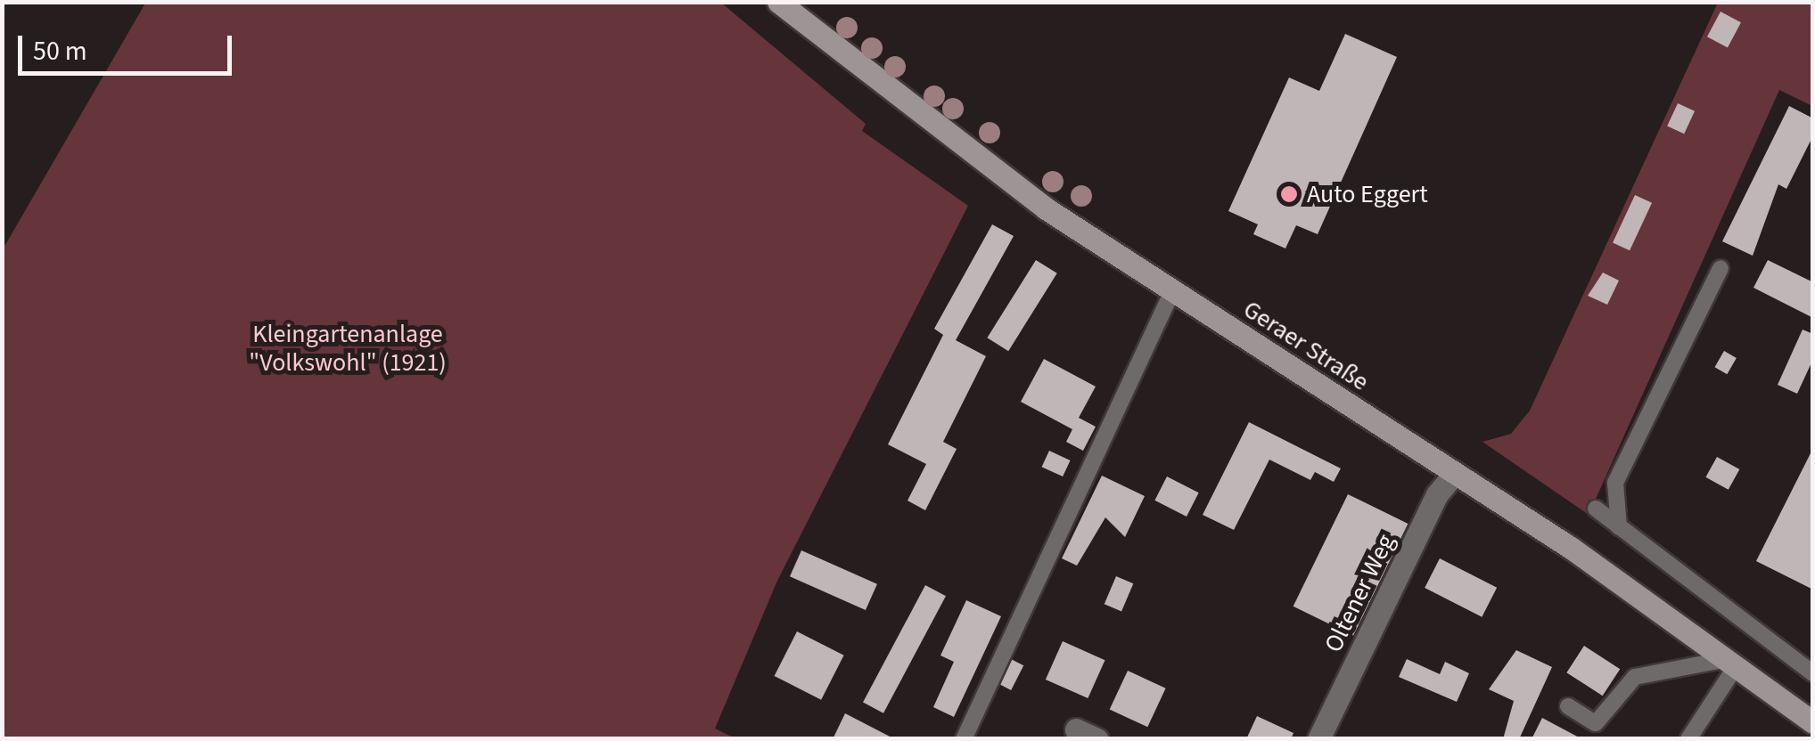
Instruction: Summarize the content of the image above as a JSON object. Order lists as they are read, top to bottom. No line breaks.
{"streets":{"main road":["Geraer Straße"],"street":["Oltener Weg"]},"crossings":[["Geraer Straße","Oltener Weg"]],"parks":["Kleingartenanlage \"Volkswohl\" (1921)"],"places":["Auto Eggert"],"scale_bar":"50 m"}
